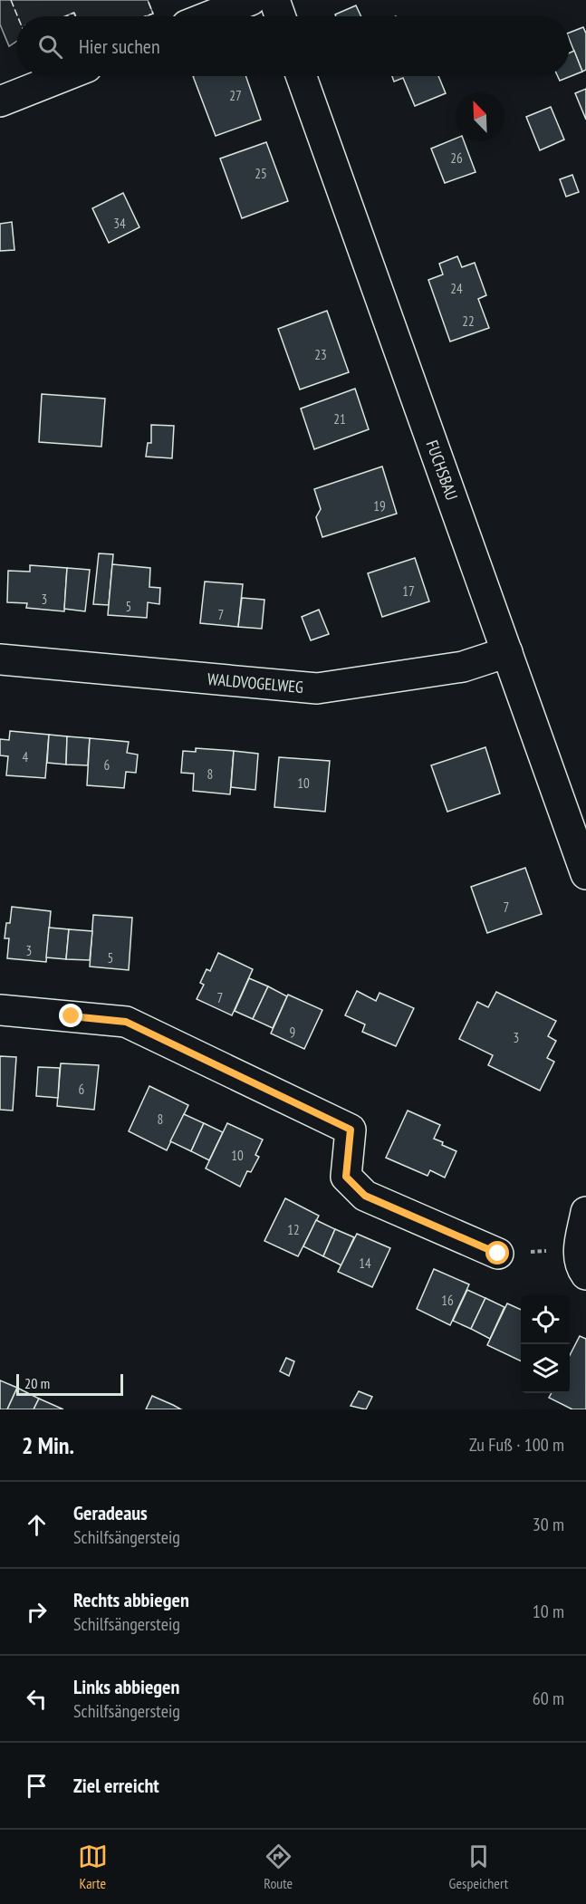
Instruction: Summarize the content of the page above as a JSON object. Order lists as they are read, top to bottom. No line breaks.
{"streets":{"street":["FUCHSBAU","WALDVOGELWEG"]},"crossings":[["FUCHSBAU","WALDVOGELWEG"]],"house_numbers":["27","26","25","34","24","22","23","21","19","17","3","5","7","4","6","8","10","7","3","5","7","9","3","6","8","10","12","14","16"],"scale_bar":"20 m","north":"top left","page":{"search":"Hier suchen","scale":"20 m","heading":["2 Min.","Zu Fuß · 100 m"],"list":[["Geradeaus","Schilfsängersteig","30 m"],["Rechts abbiegen","Schilfsängersteig","10 m"],["Links abbiegen","Schilfsängersteig","60 m"],"Ziel erreicht"],"nav":["Karte","Route","Gespeichert"]}}
